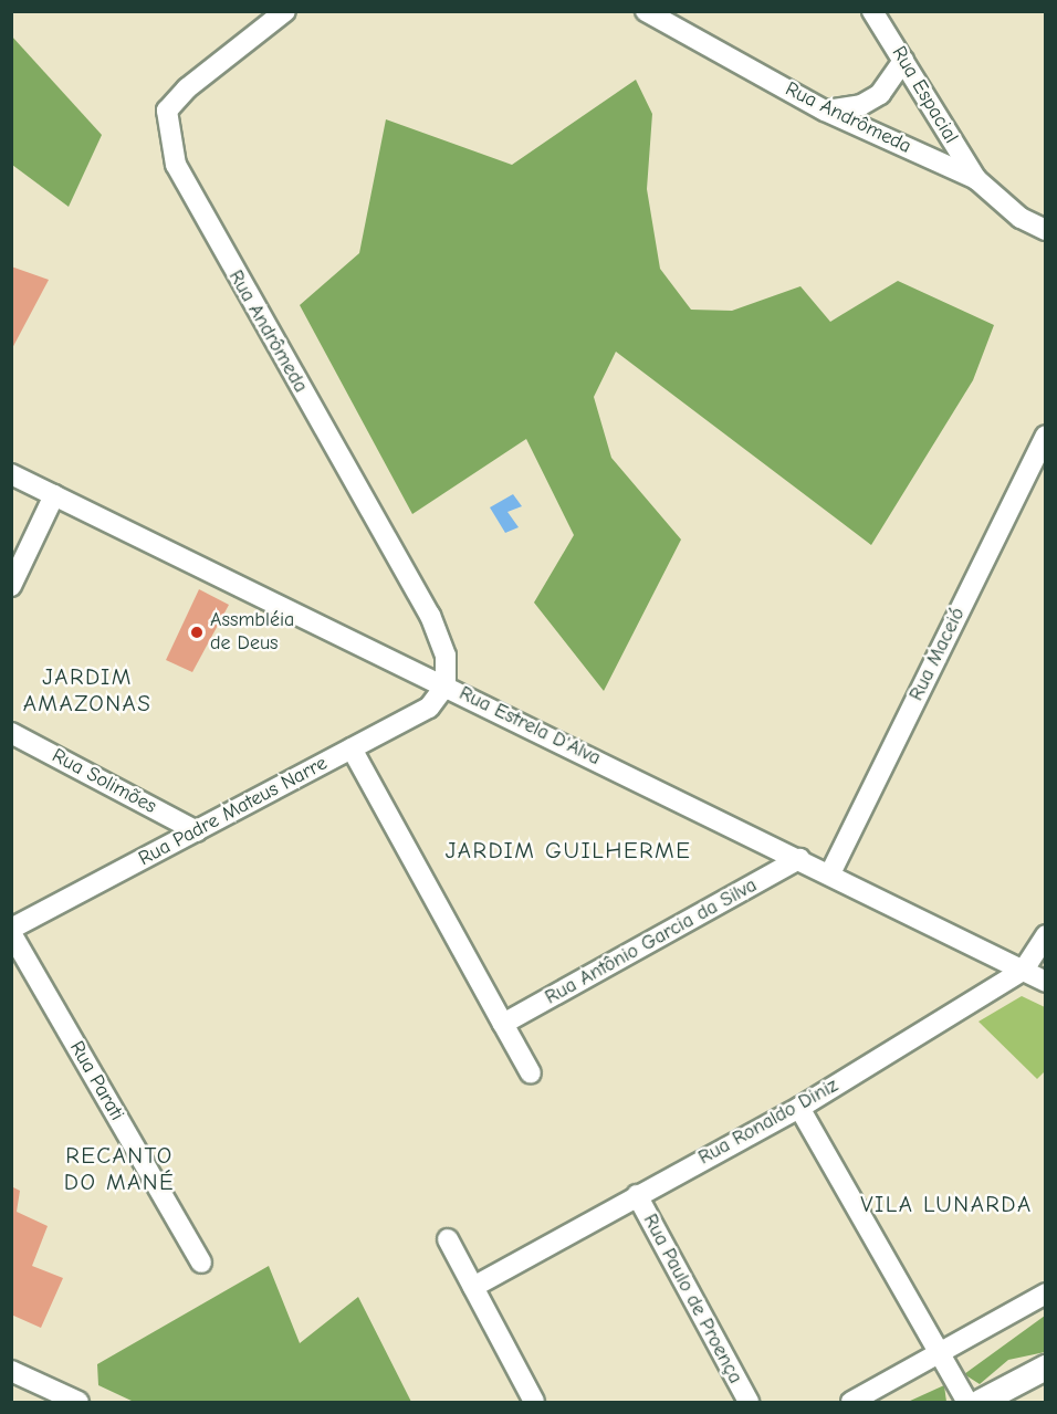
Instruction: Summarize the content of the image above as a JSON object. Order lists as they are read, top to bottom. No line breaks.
{"streets":{"street":["Rua Espacial","Rua Andrômeda","Rua Maceió","Rua Estrela D'Alva","Rua Solimões","Rua Padre Mateus Narre","Rua Antônio Garcia da Silva","Rua Parati","Rua Ronaldo Diniz","Rua Paulo de Proença"]},"crossings":[["Rua Espacial","Rua Andrômeda"],["Rua Andrômeda","Rua Estrela D'Alva"],["Rua Andrômeda","Rua Padre Mateus Narre"],["Rua Maceió","Rua Estrela D'Alva"],["Rua Estrela D'Alva","Rua Padre Mateus Narre"],["Rua Estrela D'Alva","Rua Antônio Garcia da Silva"],["Rua Estrela D'Alva","Rua Ronaldo Diniz"],["Rua Solimões","Rua Padre Mateus Narre"],["Rua Padre Mateus Narre","Rua Parati"],["Rua Ronaldo Diniz","Rua Paulo de Proença"]],"districts":["JARDIM AMAZONAS","JARDIM GUILHERME","RECANTO DO MANÉ","VILA LUNARDA"],"places":["Assmbléia de Deus"]}
